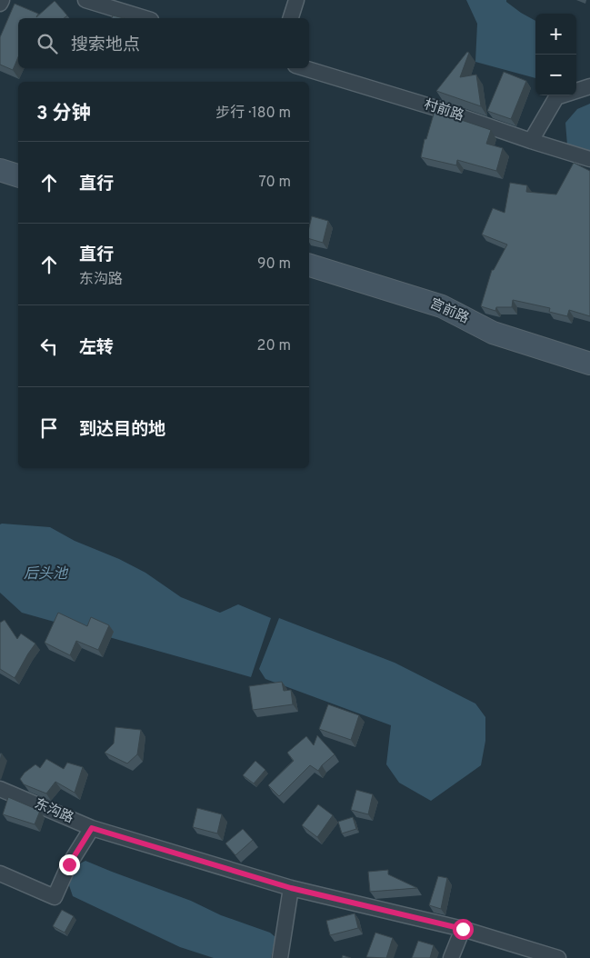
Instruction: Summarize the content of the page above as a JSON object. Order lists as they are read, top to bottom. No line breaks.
{"streets":{"street":["村前路","宫前路","东沟路"]},"water":["后头池"],"page":{"map_buttons":["+","−"],"search":"搜索地点","heading":["3 分钟","步行 · 180 m"],"list":[["直行","70 m"],["直行","东沟路","90 m"],["左转","20 m"],"到达目的地"]}}
